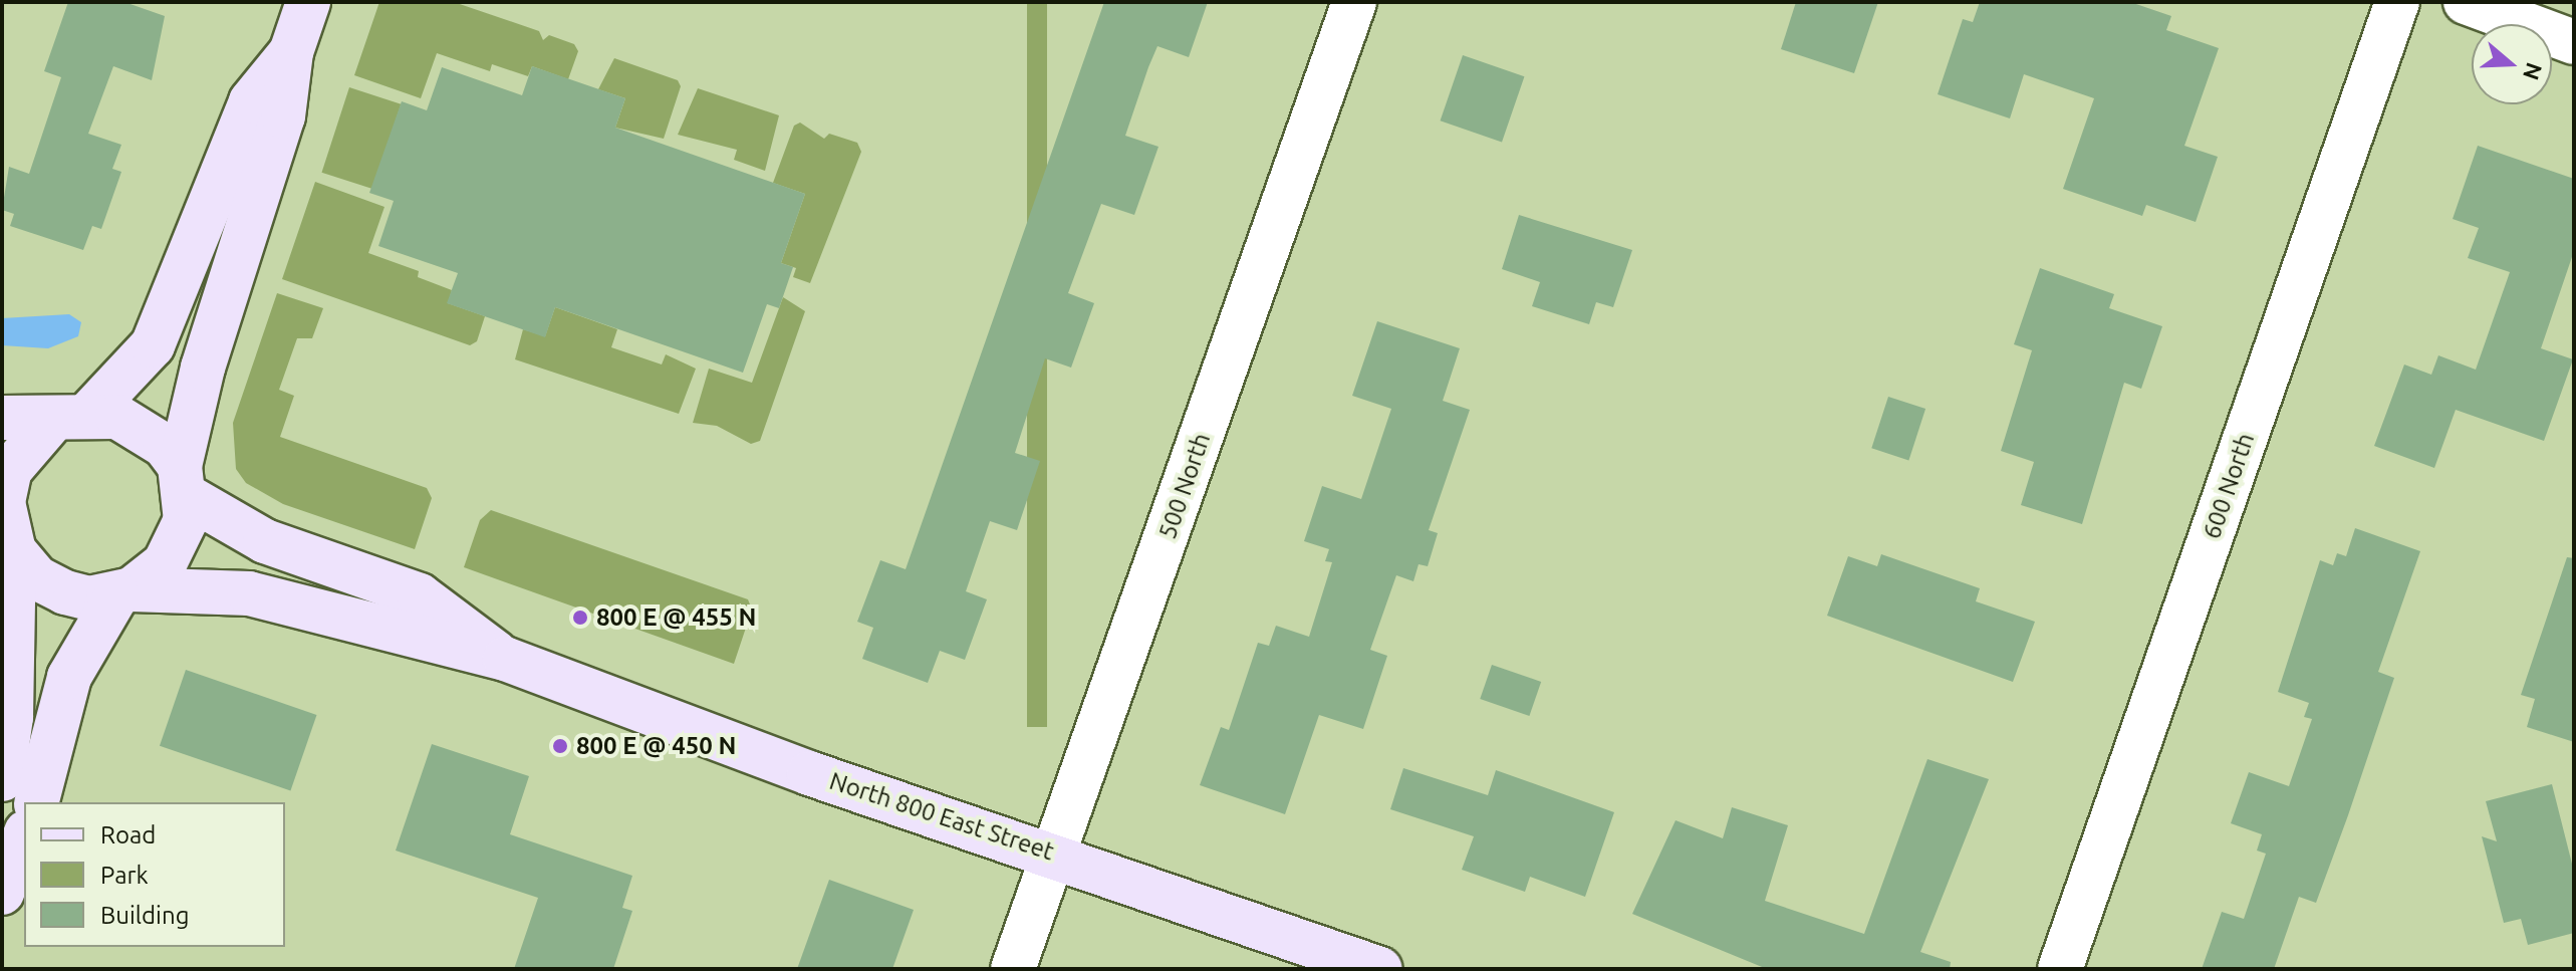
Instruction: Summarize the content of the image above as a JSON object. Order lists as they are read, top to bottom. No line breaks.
{"streets":{"main road":["North 800 East Street"],"street":["500 North","600 North"]},"crossings":[["500 North","North 800 East Street"]],"places":["800 E @ 455 N","800 E @ 450 N"],"legend":["Road","Park","Building"],"north":"right"}
